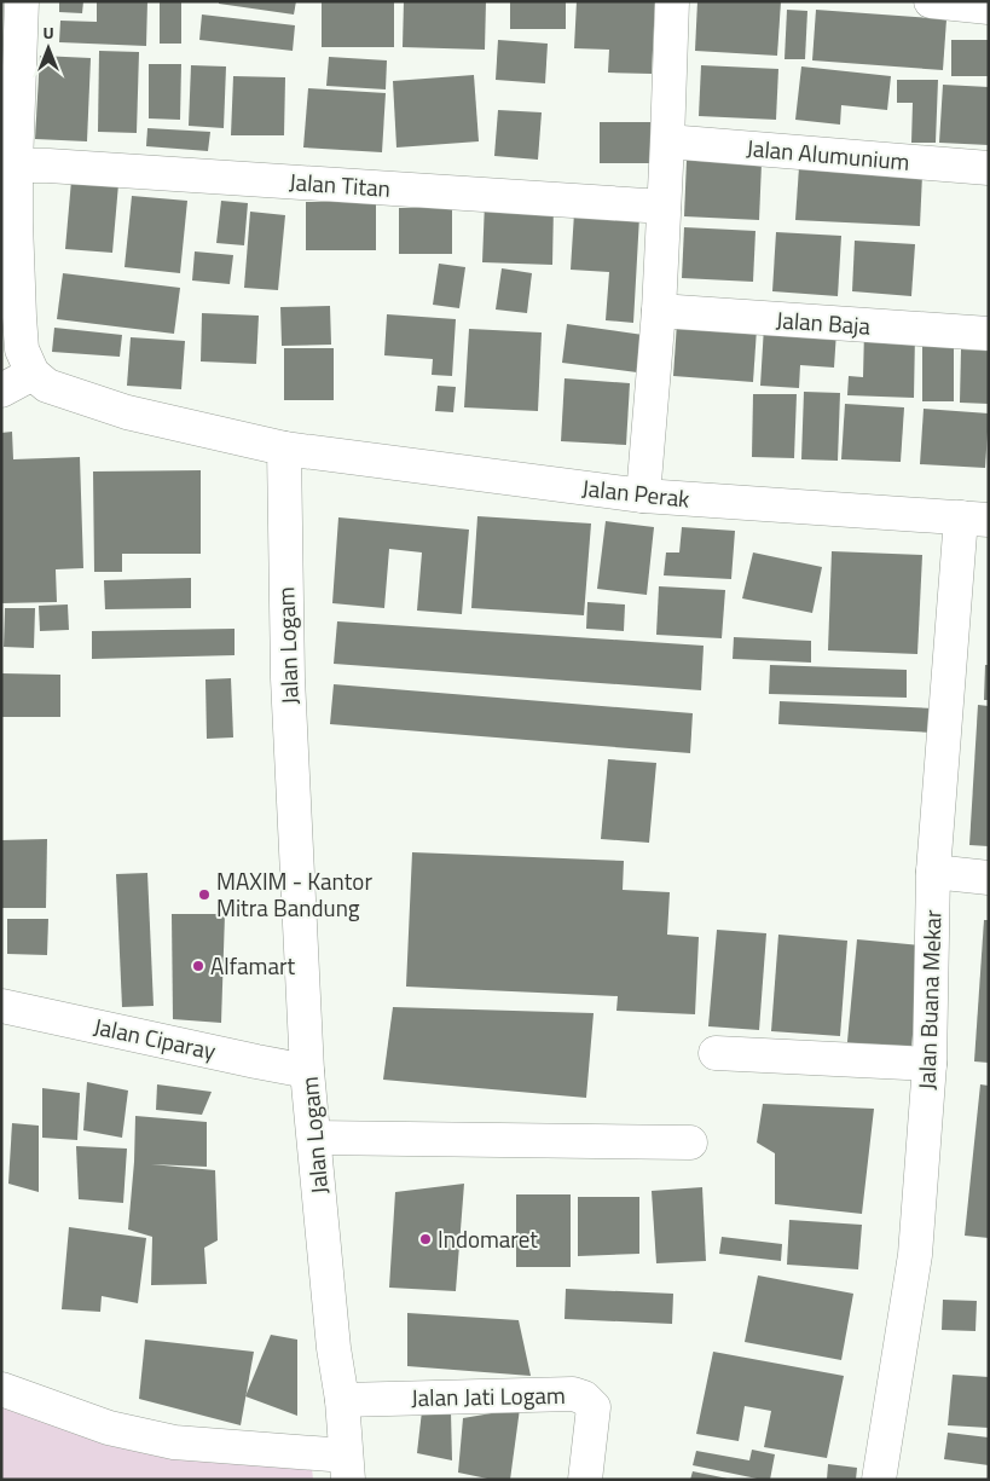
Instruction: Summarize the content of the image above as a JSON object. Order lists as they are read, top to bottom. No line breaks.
{"streets":{"street":["Jalan Alumunium","Jalan Titan","Jalan Baja","Jalan Perak","Jalan Logam","Jalan Buana Mekar","Jalan Ciparay","Jalan Jati Logam"]},"crossings":[["Jalan Perak","Jalan Logam"],["Jalan Perak","Jalan Buana Mekar"],["Jalan Logam","Jalan Ciparay"],["Jalan Logam","Jalan Jati Logam"]],"places":["MAXIM - Kantor Mitra Bandung","Alfamart","Indomaret"],"north":"top"}
